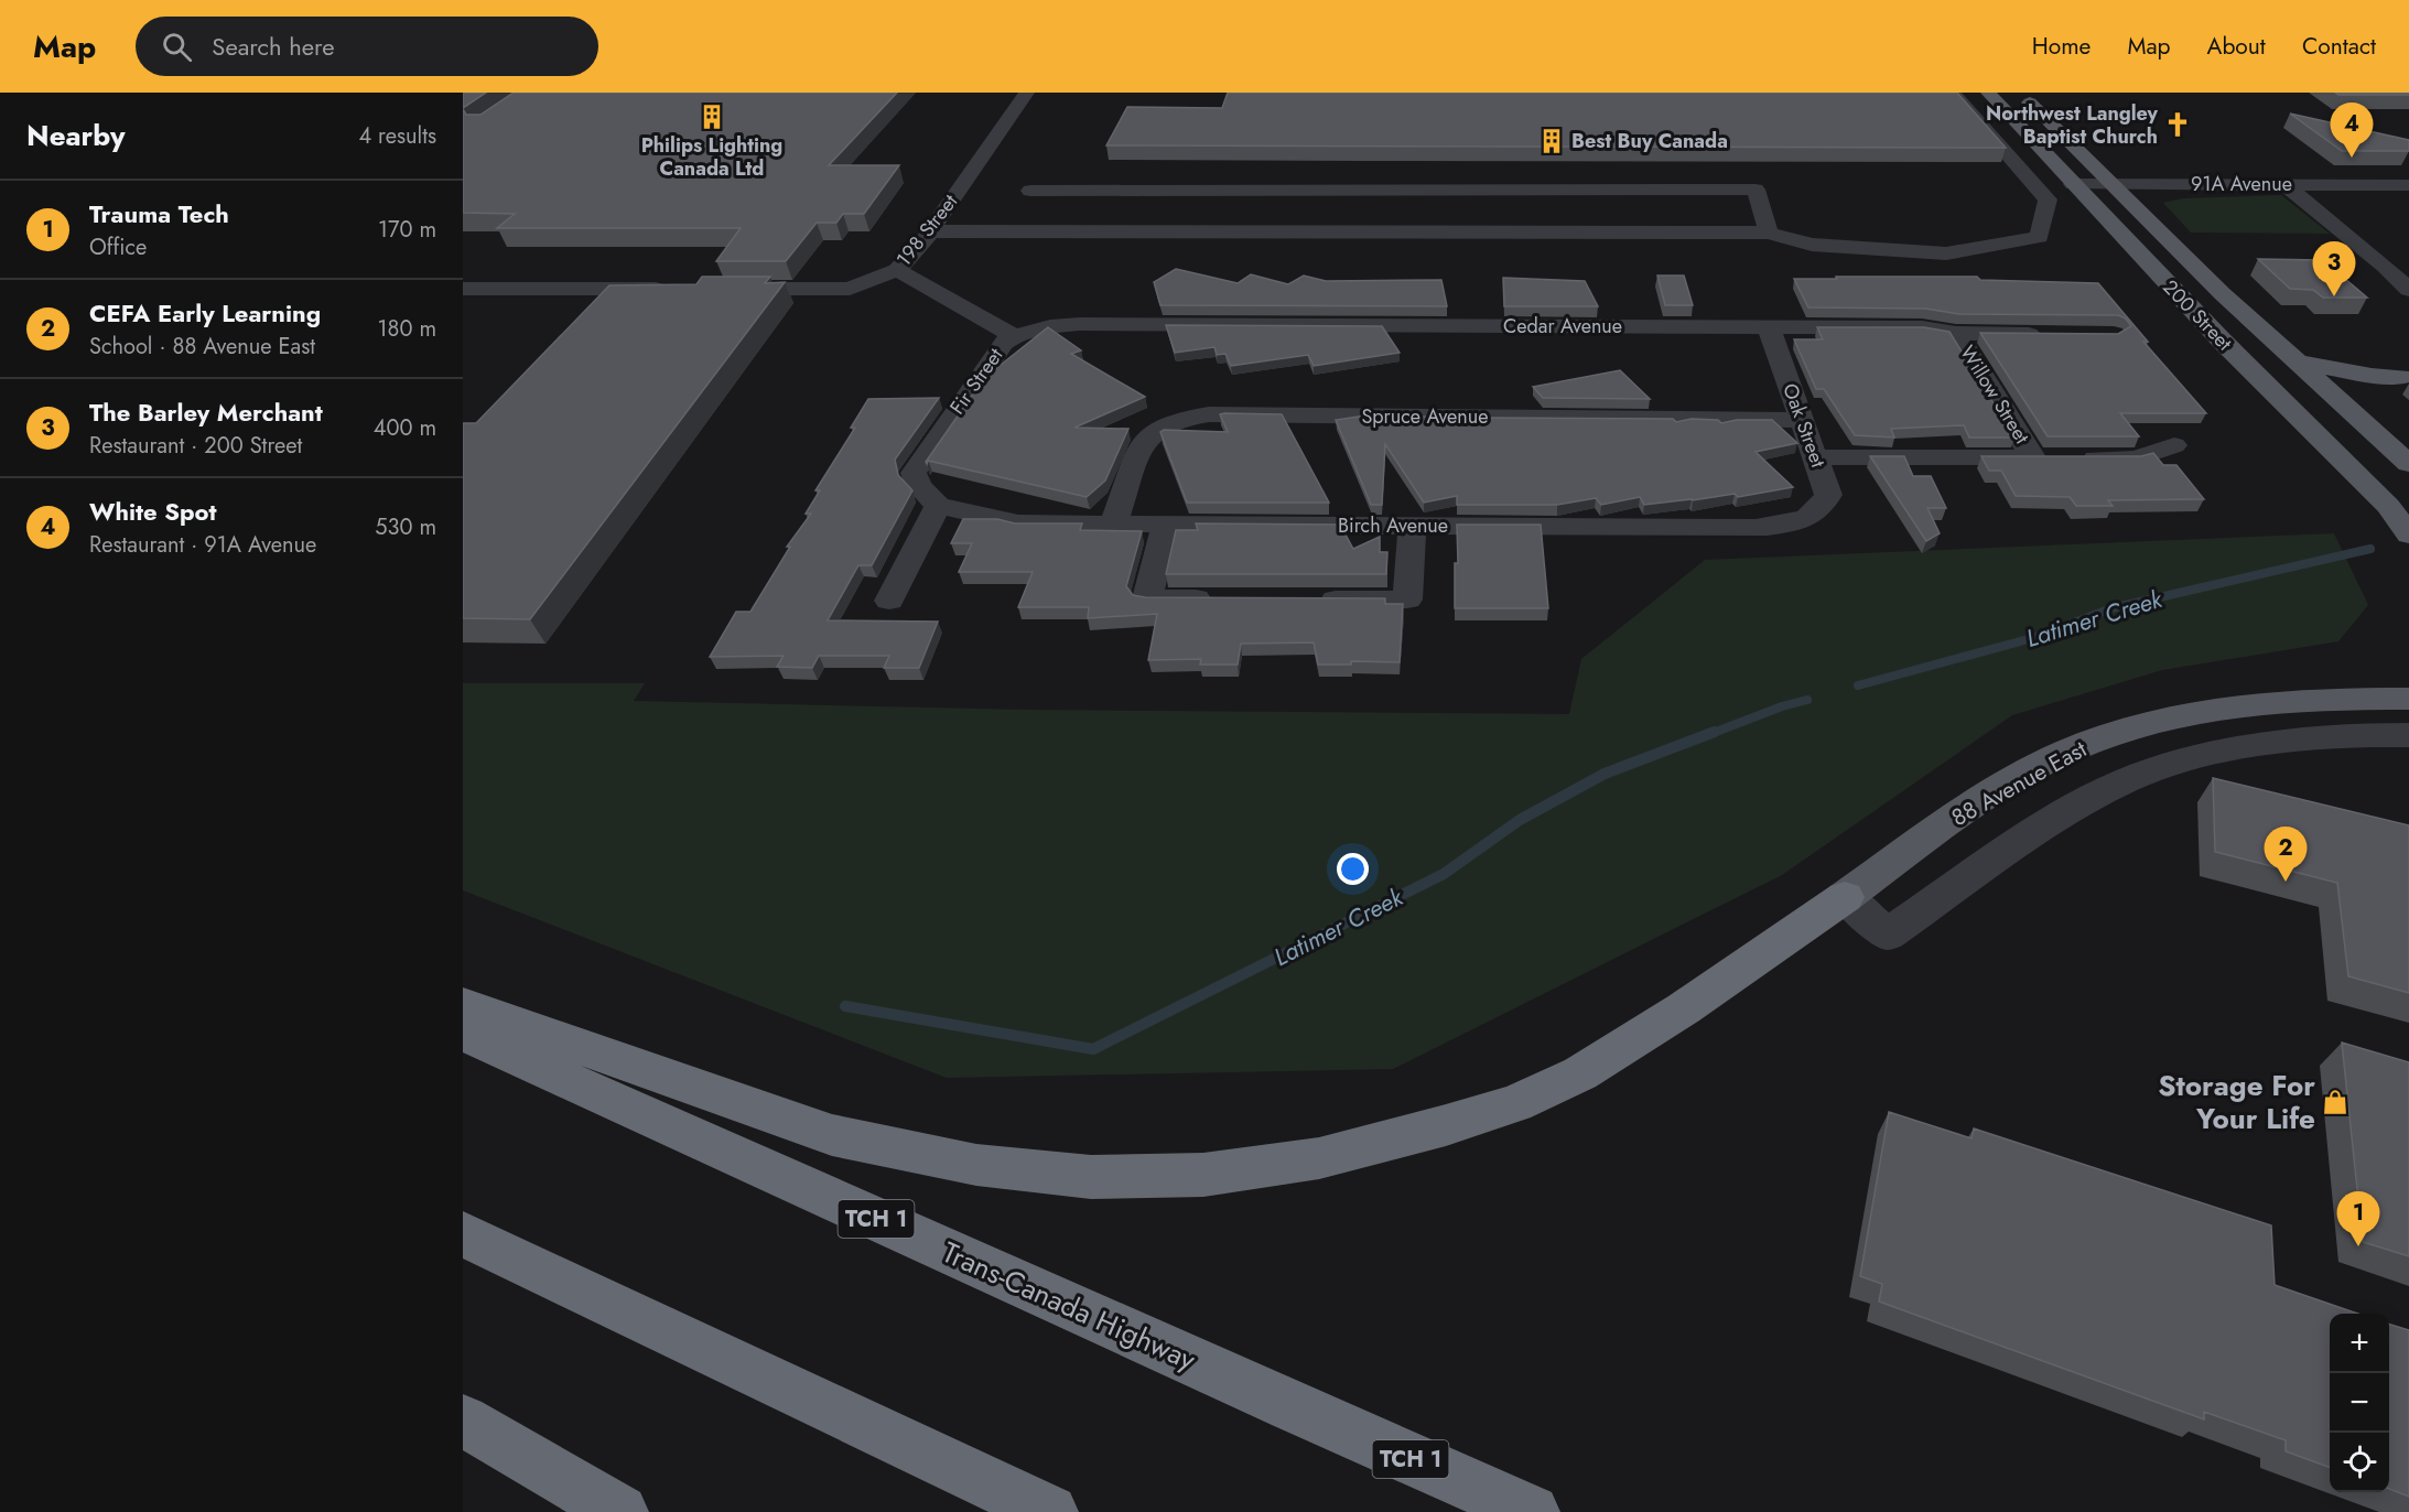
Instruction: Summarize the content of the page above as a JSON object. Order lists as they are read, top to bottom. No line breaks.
{"streets":{"highway":["TCH 1","Trans-Canada Highway"],"main road":["200 Street","88 Avenue East"],"street":["91A Avenue","198 Street","Cedar Avenue","Fir Street","Willow Street","Spruce Avenue","Oak Street","Birch Avenue"]},"crossings":[["91A Avenue","200 Street"],["198 Street","Fir Street"],["Cedar Avenue","Fir Street"],["Cedar Avenue","Willow Street"],["Cedar Avenue","Oak Street"],["Fir Street","Birch Avenue"],["Spruce Avenue","Oak Street"],["Spruce Avenue","Birch Avenue"],["Oak Street","Birch Avenue"]],"water":["Latimer Creek"],"places":{"building":["Philips Lighting Canada Ltd","Best Buy Canada"],"church":["Northwest Langley Baptist Church"],"shop":["Storage For Your Life"]},"page":{"header":"Map","search":"Search here","nav":["Home","Map","About","Contact"],"heading":["Nearby","4 results"],"pins":["4","3","2","1"],"list":[{"mark":"1","name":"Trauma Tech","note":"Office","value":"170 m"},{"mark":"2","name":"CEFA Early Learning","note":"School · 88 Avenue East","value":"180 m"},{"mark":"3","name":"The Barley Merchant","note":"Restaurant · 200 Street","value":"400 m"},{"mark":"4","name":"White Spot","note":"Restaurant · 91A Avenue","value":"530 m"}],"map_buttons":["+","−"]}}
